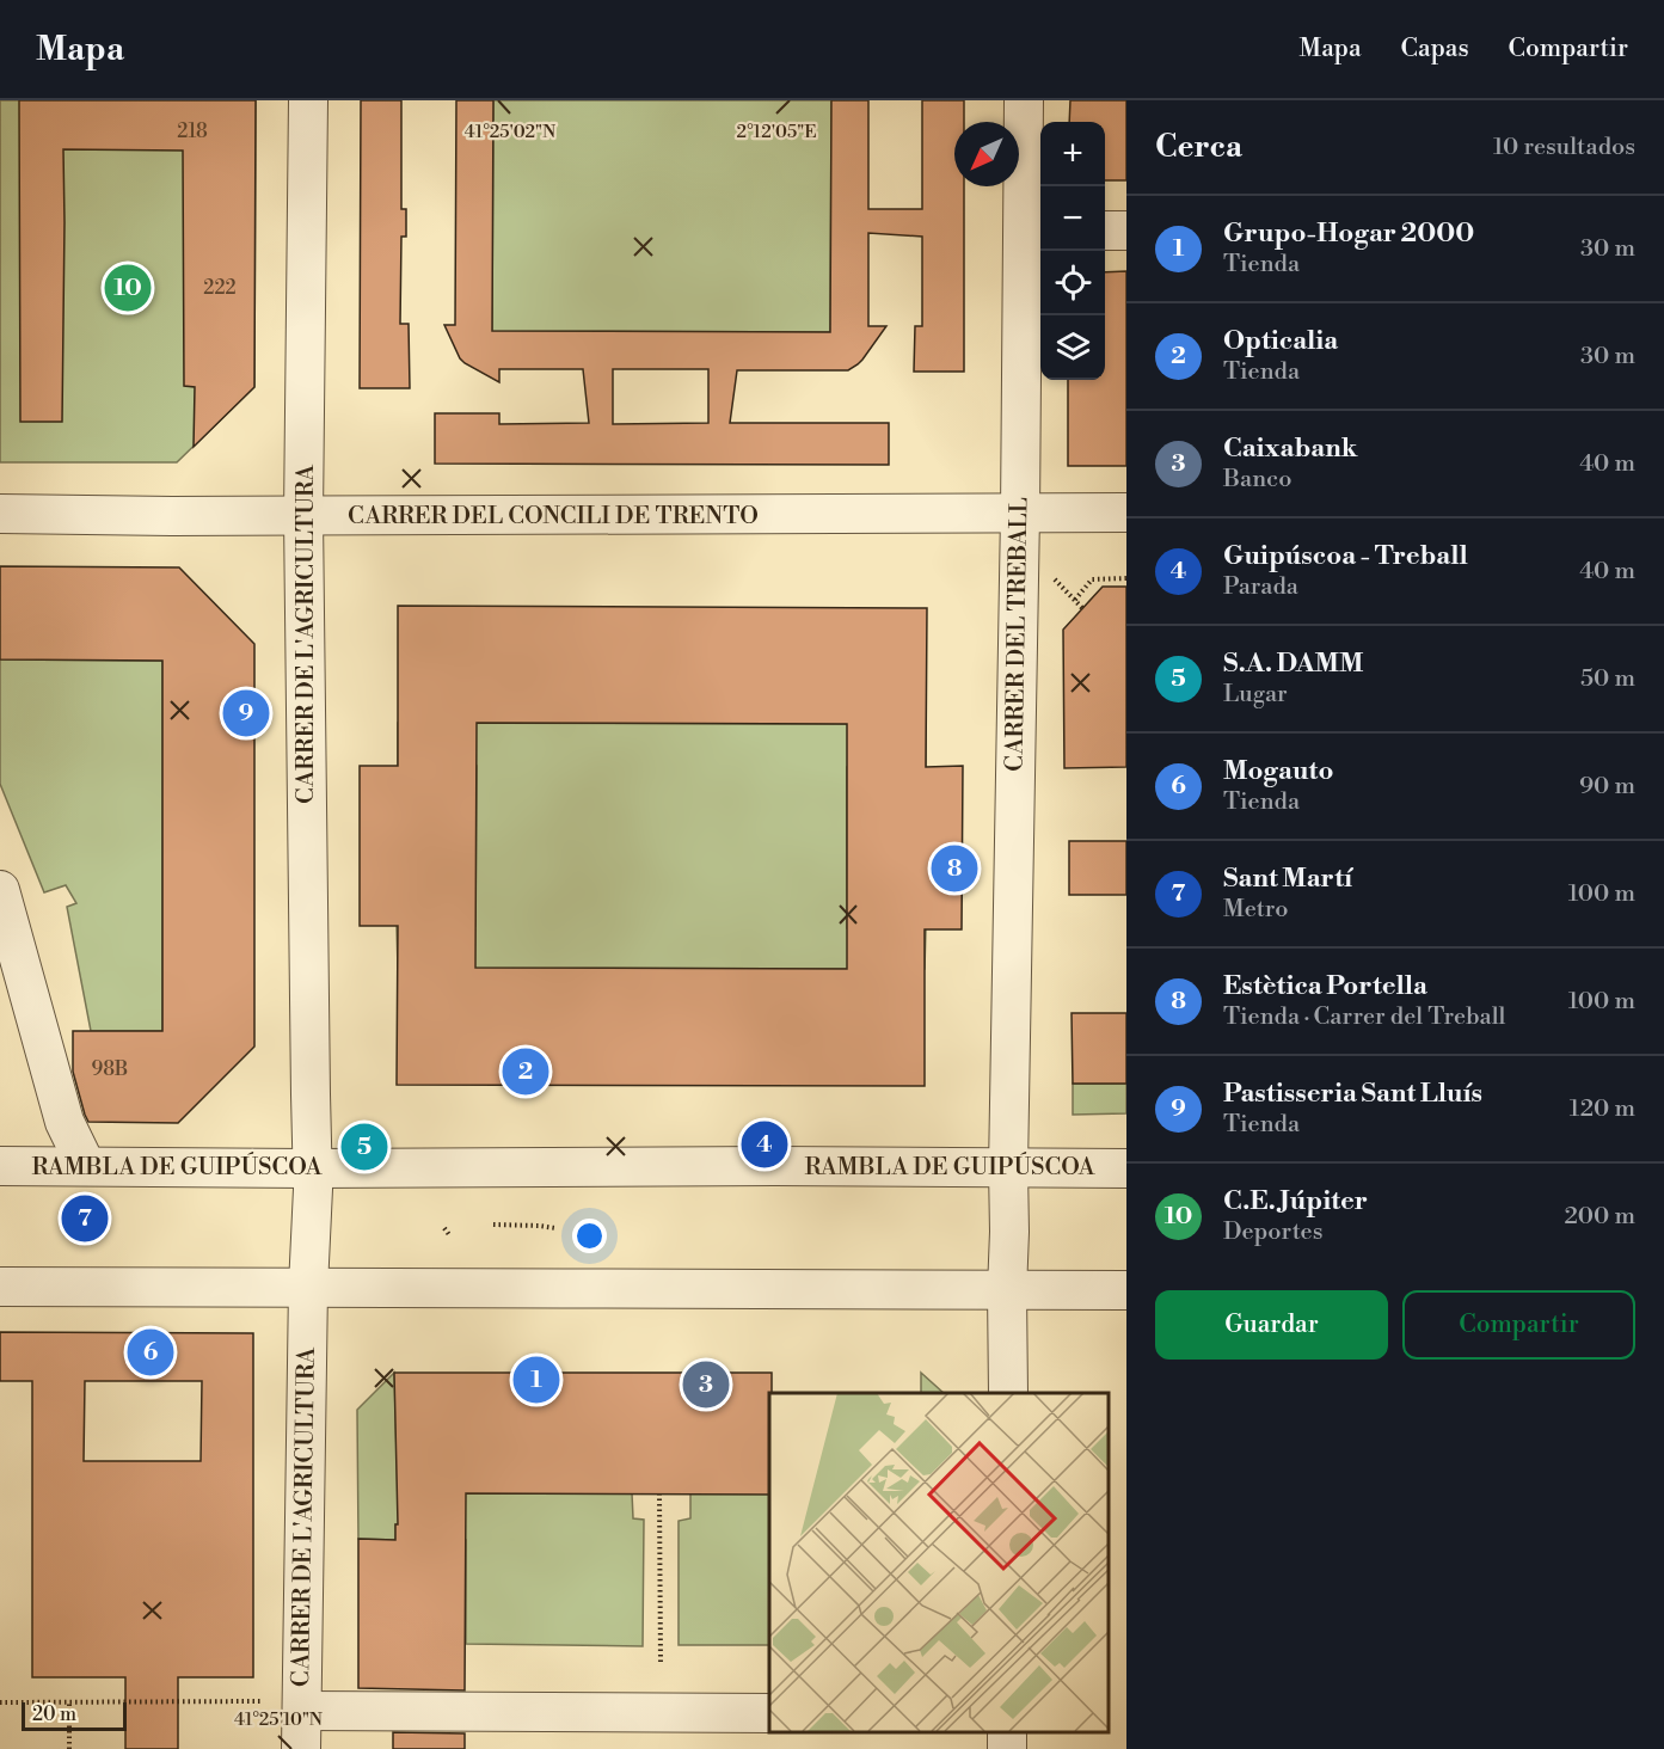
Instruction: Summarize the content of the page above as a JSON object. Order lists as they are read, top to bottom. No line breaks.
{"streets":{"street":["CARRER DEL CONCILI DE TRENTO","CARRER DE L'AGRICULTURA","CARRER DEL TREBALL","RAMBLA DE GUIPÚSCOA"]},"crossings":[["CARRER DEL CONCILI DE TRENTO","CARRER DE L'AGRICULTURA"],["CARRER DEL CONCILI DE TRENTO","CARRER DEL TREBALL"],["CARRER DE L'AGRICULTURA","RAMBLA DE GUIPÚSCOA"],["CARRER DEL TREBALL","RAMBLA DE GUIPÚSCOA"]],"house_numbers":["218","222","98B"],"scale_bar":"20 m","north":"bottom left","page":{"header":"Mapa","nav":["Mapa","Capas","Compartir"],"heading":["Cerca","10 resultados"],"map_buttons":["+","−"],"list":[{"mark":"1","name":"Grupo-Hogar 2000","note":"Tienda","value":"30 m"},{"mark":"2","name":"Opticalia","note":"Tienda","value":"30 m"},{"mark":"3","name":"Caixabank","note":"Banco","value":"40 m"},{"mark":"4","name":"Guipúscoa - Treball","note":"Parada","value":"40 m"},{"mark":"5","name":"S.A. DAMM","note":"Lugar","value":"50 m"},{"mark":"6","name":"Mogauto","note":"Tienda","value":"90 m"},{"mark":"7","name":"Sant Martí","note":"Metro","value":"100 m"},{"mark":"8","name":"Estètica Portella","note":"Tienda · Carrer del Treball","value":"100 m"},{"mark":"9","name":"Pastisseria Sant Lluís","note":"Tienda","value":"120 m"},{"mark":"10","name":"C.E. Júpiter","note":"Deportes","value":"200 m"}],"pins":["10","9","8","2","4","5","7","6","1","3"],"buttons":["Guardar","Compartir"],"scale":"20 m"},"coordinates":["41°25'02\"N","2°12'05\"E","41°25'10\"N"]}
